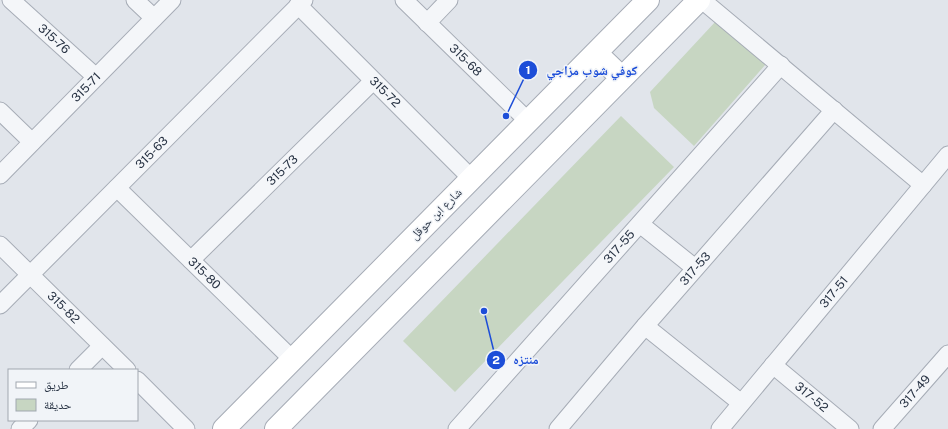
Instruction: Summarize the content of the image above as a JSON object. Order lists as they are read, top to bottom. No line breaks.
{"streets":{"street":["315-76","315-68","315-71","315-72","315-63","315-73","شارع ابن حوقل","317-55","317-53","315-80","317-51","315-82","317-49","317-52"]},"crossings":[["315-76","315-71"],["315-68","شارع ابن حوقل"],["315-72","315-63"],["315-72","315-73"],["315-72","شارع ابن حوقل"],["315-63","315-80"],["315-63","315-82"],["315-73","315-80"],["شارع ابن حوقل","315-80"],["317-51","317-52"]],"places":["كوفي شوب مزاجي","منتزه"],"legend":["طريق","حديقة"]}
